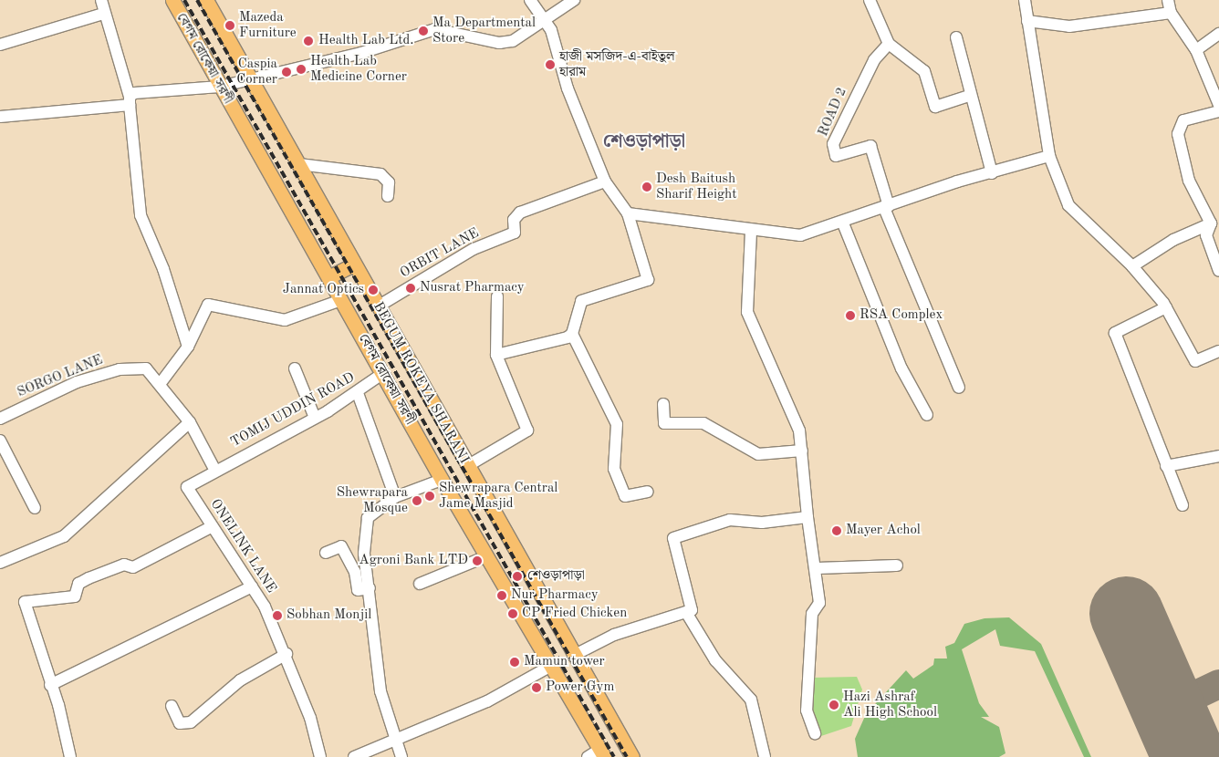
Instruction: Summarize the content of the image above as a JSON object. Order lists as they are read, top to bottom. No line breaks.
{"streets":{"main road":["বেগম রোকেয়া সরণী","BEGUM ROKEYA SHARANI"],"street":["ROAD 2","ORBIT LANE","SORGO LANE","TOMIJ UDDIN ROAD","ONELINK LANE"]},"crossings":[["বেগম রোকেয়া সরণী","TOMIJ UDDIN ROAD"],["ORBIT LANE","BEGUM ROKEYA SHARANI"],["SORGO LANE","TOMIJ UDDIN ROAD"],["SORGO LANE","ONELINK LANE"],["TOMIJ UDDIN ROAD","ONELINK LANE"]],"districts":["শেওড়াপাড়া"],"places":["Mazeda Furniture","Ma Departmental Store","Health Lab Ltd.","হাজী মসজিদ-এ-বাইতুল হারাম","Health Lab Medicine Corner","Caspia Corner","Desh Baitush Sharif Height","Nusrat Pharmacy","Jannat Optics","RSA Complex","Shewrapara Central Jame Masjid","Shewrapara Mosque","Mayer Achol","Agroni Bank LTD","শেওড়াপাড়া","Nur Pharmacy","CP Fried Chicken","Sobhan Monjil","Mamun tower","Power Gym","Hazi Ashraf Ali High School"]}
